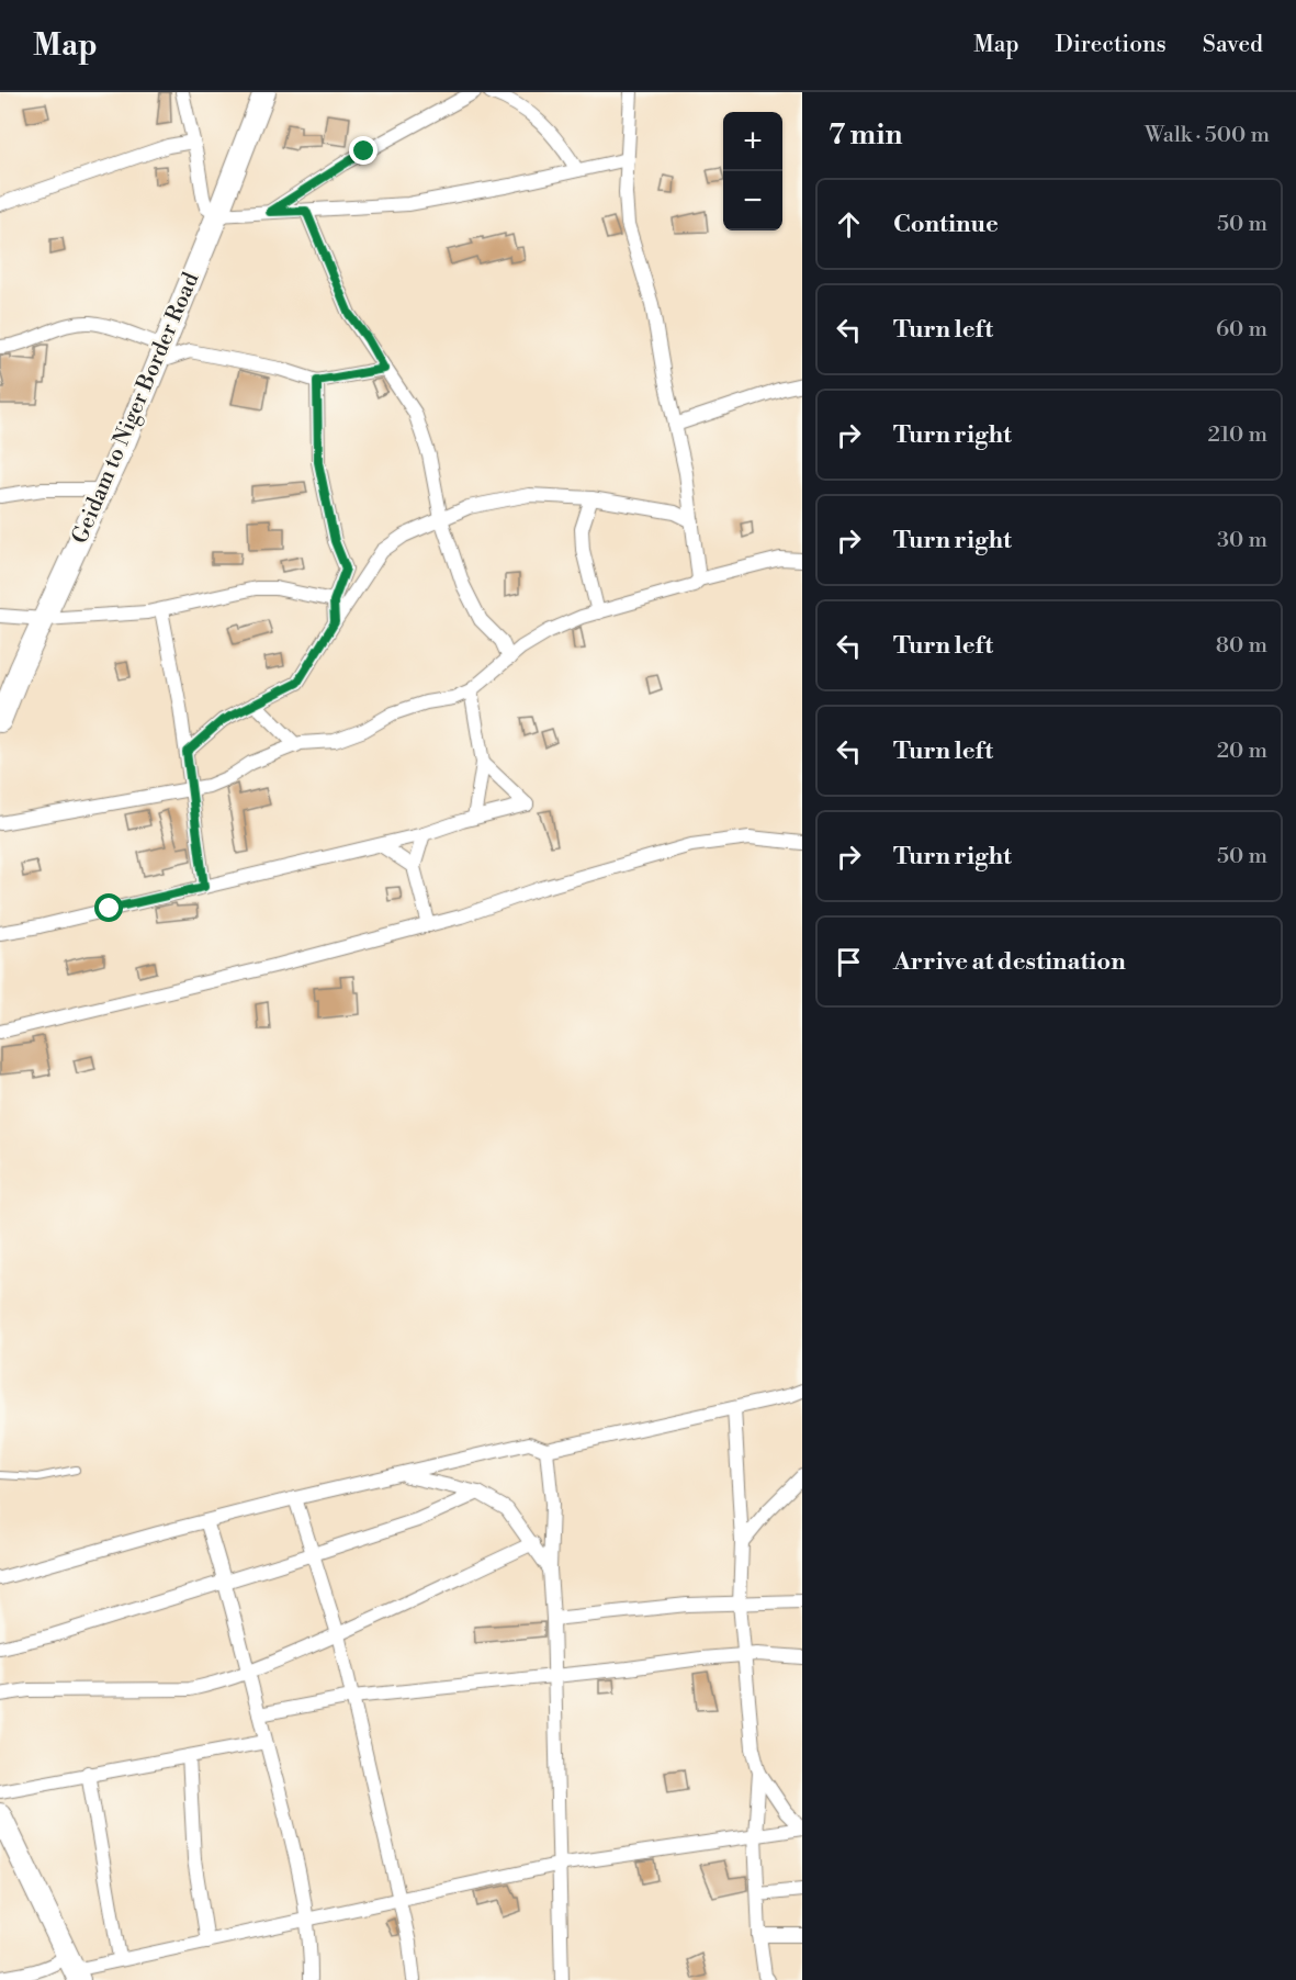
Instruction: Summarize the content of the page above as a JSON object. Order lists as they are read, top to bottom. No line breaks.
{"streets":{"main road":["Geidam to Niger Border Road"]},"page":{"header":"Map","nav":["Map","Directions","Saved"],"heading":["7 min","Walk · 500 m"],"map_buttons":["+","−"],"list":[["Continue","50 m"],["Turn left","60 m"],["Turn right","210 m"],["Turn right","30 m"],["Turn left","80 m"],["Turn left","20 m"],["Turn right","50 m"],"Arrive at destination"]}}
